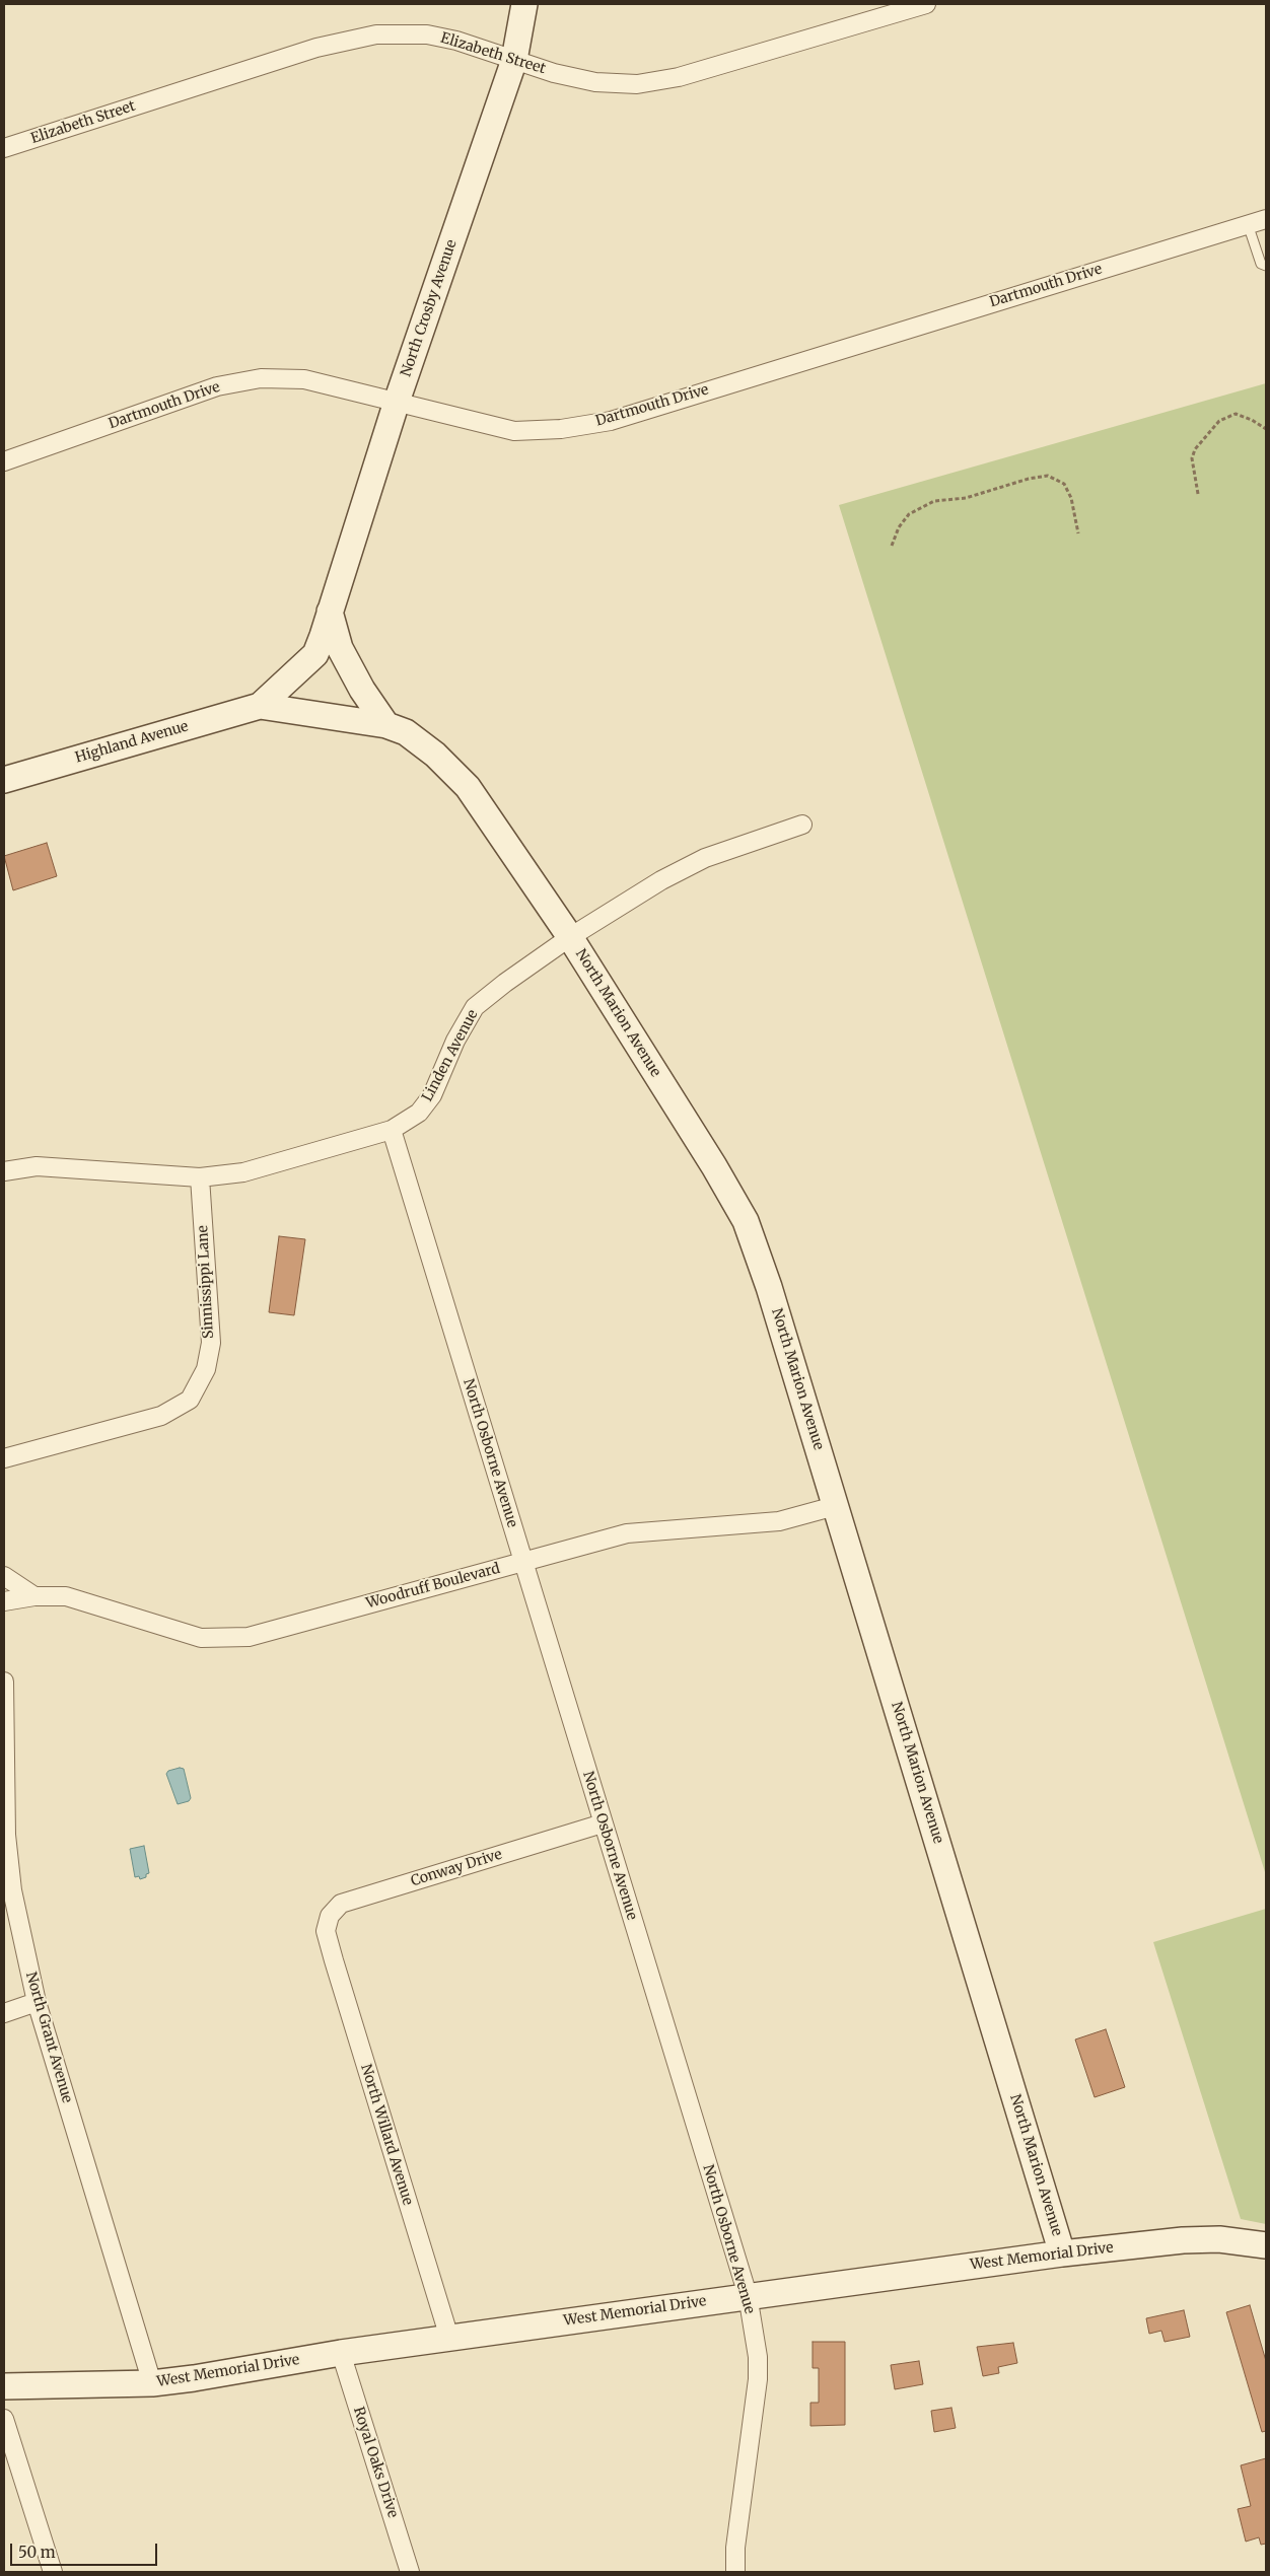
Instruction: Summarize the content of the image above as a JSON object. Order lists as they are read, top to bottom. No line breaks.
{"streets":{"street":["Elizabeth Street","Dartmouth Drive","North Crosby Avenue","Highland Avenue","North Marion Avenue","Linden Avenue","Sinnissippi Lane","North Osborne Avenue","Woodruff Boulevard","Conway Drive","North Grant Avenue","North Willard Avenue","West Memorial Drive","Royal Oaks Drive"]},"crossings":[["Elizabeth Street","North Crosby Avenue"],["Dartmouth Drive","North Crosby Avenue"],["North Crosby Avenue","Highland Avenue"],["North Crosby Avenue","North Marion Avenue"],["Highland Avenue","North Marion Avenue"],["North Marion Avenue","Linden Avenue"],["North Marion Avenue","Woodruff Boulevard"],["North Marion Avenue","West Memorial Drive"],["Linden Avenue","Sinnissippi Lane"],["Linden Avenue","North Osborne Avenue"],["North Osborne Avenue","Woodruff Boulevard"],["North Osborne Avenue","Conway Drive"],["North Osborne Avenue","West Memorial Drive"],["Conway Drive","North Willard Avenue"],["North Grant Avenue","West Memorial Drive"],["North Willard Avenue","West Memorial Drive"],["West Memorial Drive","Royal Oaks Drive"]],"scale_bar":"50 m"}
